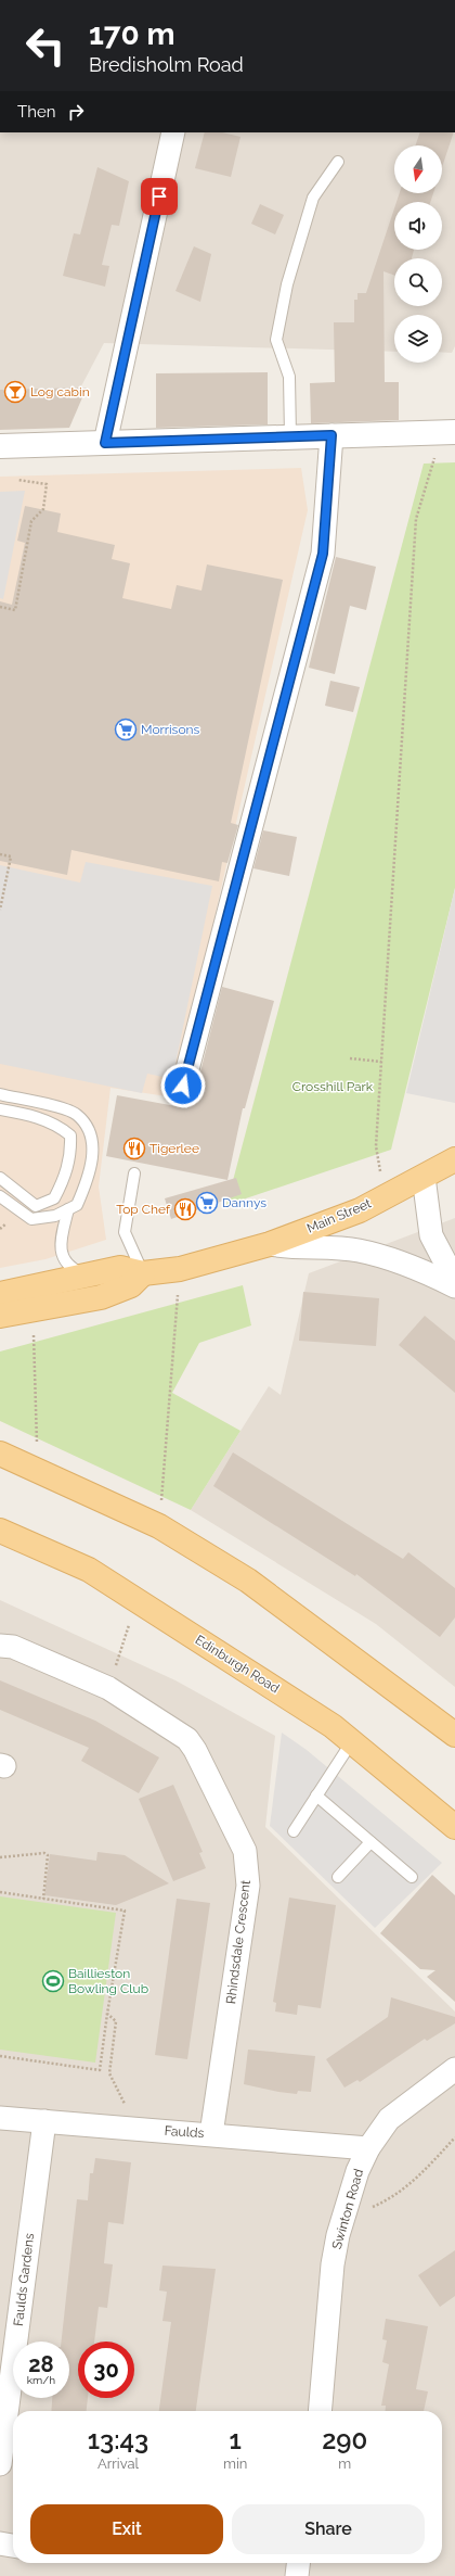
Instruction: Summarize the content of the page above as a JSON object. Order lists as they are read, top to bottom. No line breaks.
{"streets":{"main road":["Main Street","Edinburgh Road"],"street":["Rhindsdale Crescent","Faulds","Swinton Road","Faulds Gardens"]},"crossings":[["Rhindsdale Crescent","Faulds"],["Faulds","Swinton Road"],["Faulds","Faulds Gardens"]],"parks":["Crosshill Park"],"places":{"bar":["Log cabin"],"supermarket":["Morrisons","Dannys"],"restaurant":["Tigerlee","Top Chef"],"sports":["Baillieston Bowling Club"]},"north":"bottom","page":{"turn":["170 m","Bredisholm Road"],"then":"Then","speed":"28 km/h","limit":"30","eta":["13:43","Arrival","1","min","290","m"],"buttons":["Exit","Share"]}}
